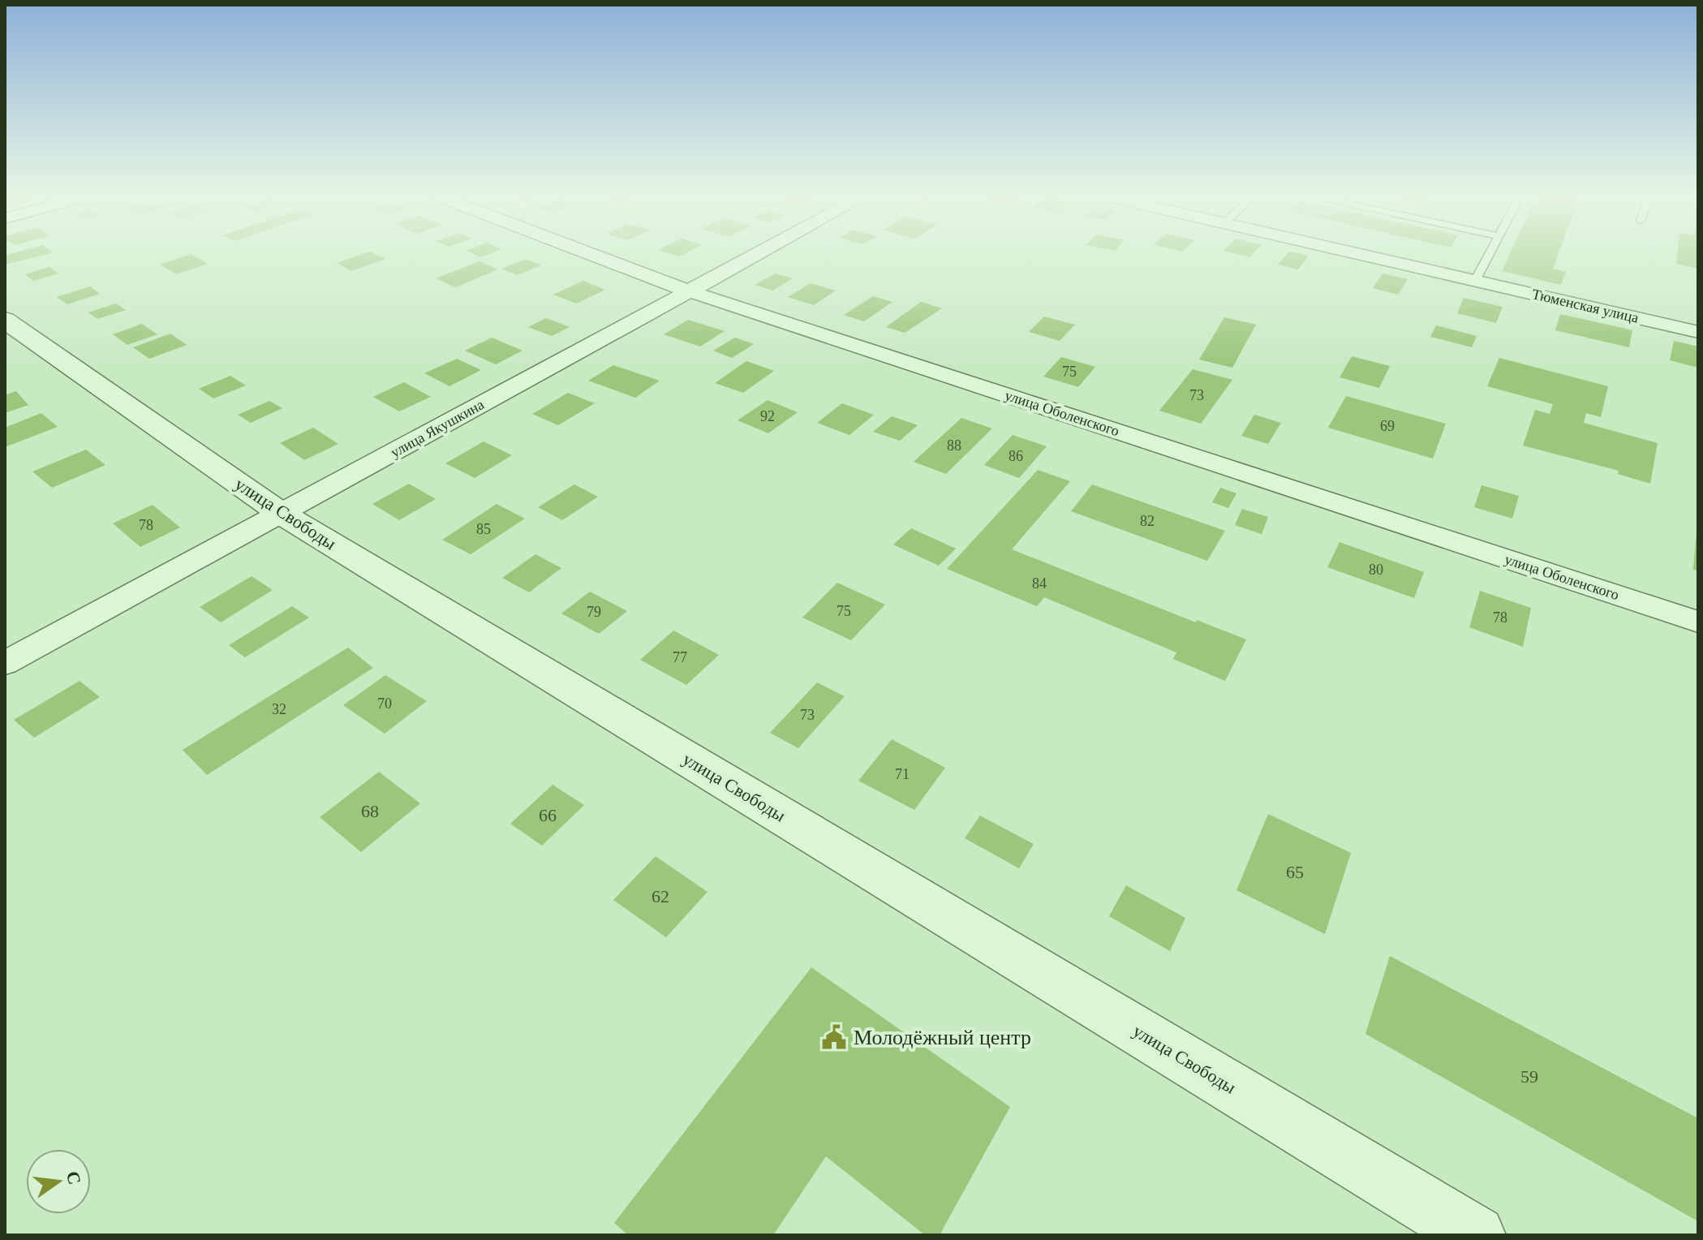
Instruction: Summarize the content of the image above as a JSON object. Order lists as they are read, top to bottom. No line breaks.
{"streets":{"street":["Тюменская улица","улица Оболенского","улица Якушкина","улица Свободы"]},"crossings":[["улица Оболенского","улица Якушкина"],["улица Якушкина","улица Свободы"]],"places":{"public building":["Молодёжный центр"]},"house_numbers":["75","73","92","69","88","86","82","78","85","80","84","75","79","78","77","70","32","73","71","68","66","65","62","59"],"north":"right"}
